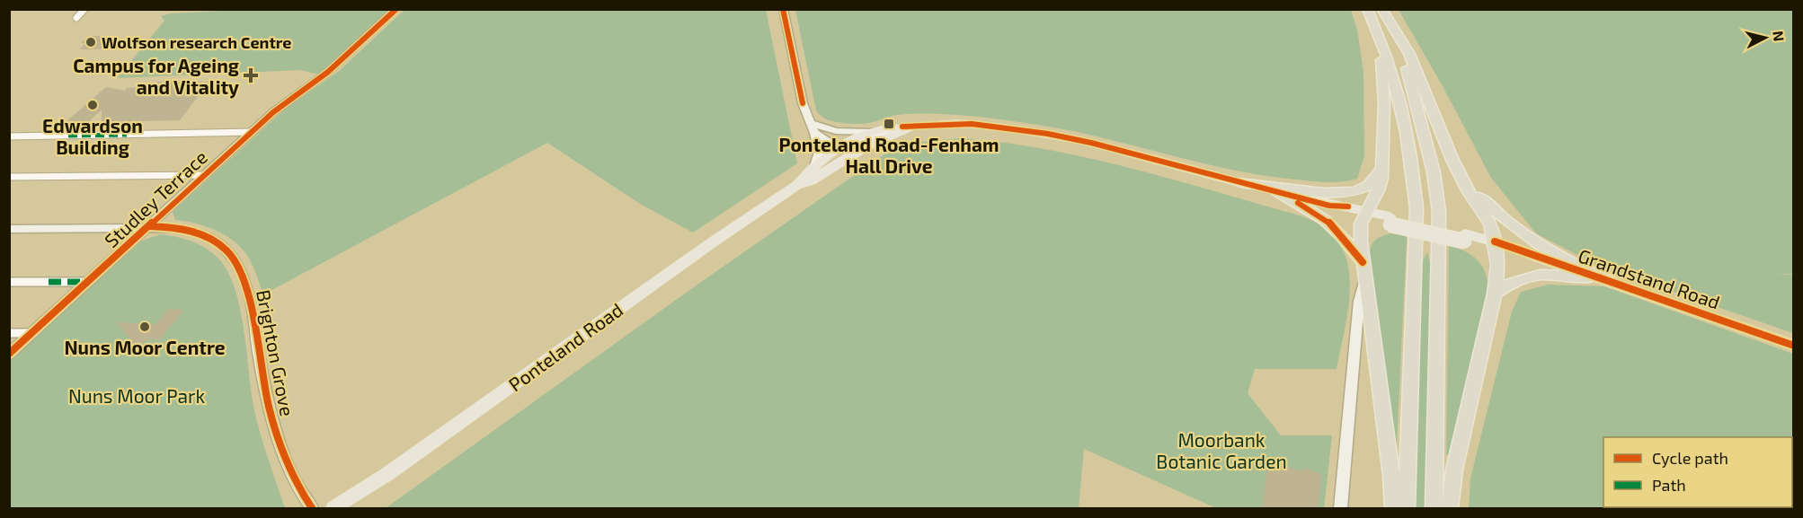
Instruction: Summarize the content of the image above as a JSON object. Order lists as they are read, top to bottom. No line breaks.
{"streets":{"main road":["Grandstand Road","Ponteland Road"],"street":["Studley Terrace","Brighton Grove"]},"crossings":[["Studley Terrace","Brighton Grove"],["Grandstand Road","Ponteland Road"]],"parks":["Nuns Moor Park","Moorbank Botanic Garden"],"places":{"other":["Wolfson research Centre","Edwardson Building","Nuns Moor Centre"],"health":["Campus for Ageing and Vitality"],"transit":["Ponteland Road-Fenham Hall Drive"]},"legend":["Cycle path","Path"],"north":"right"}
